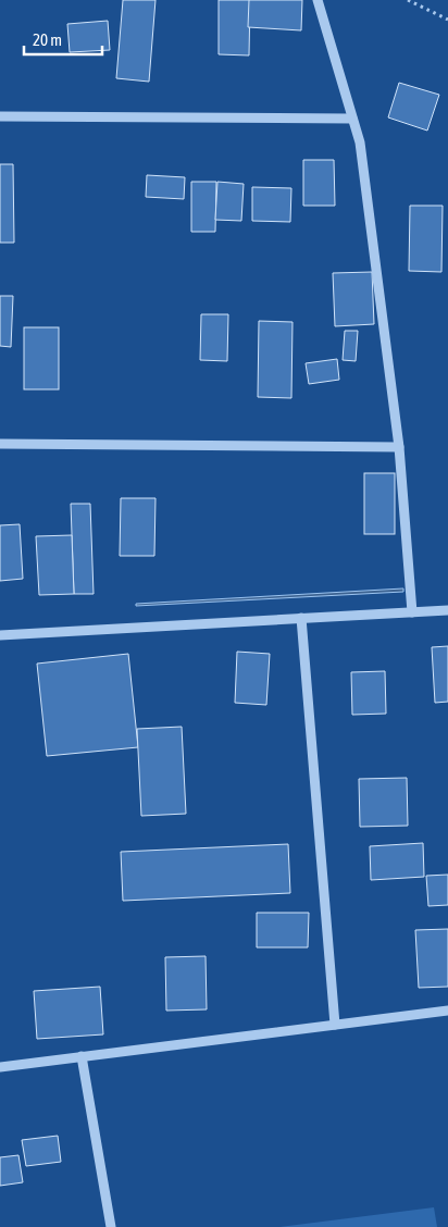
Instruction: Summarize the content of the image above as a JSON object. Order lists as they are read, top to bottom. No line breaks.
{"scale_bar":"20 m"}
